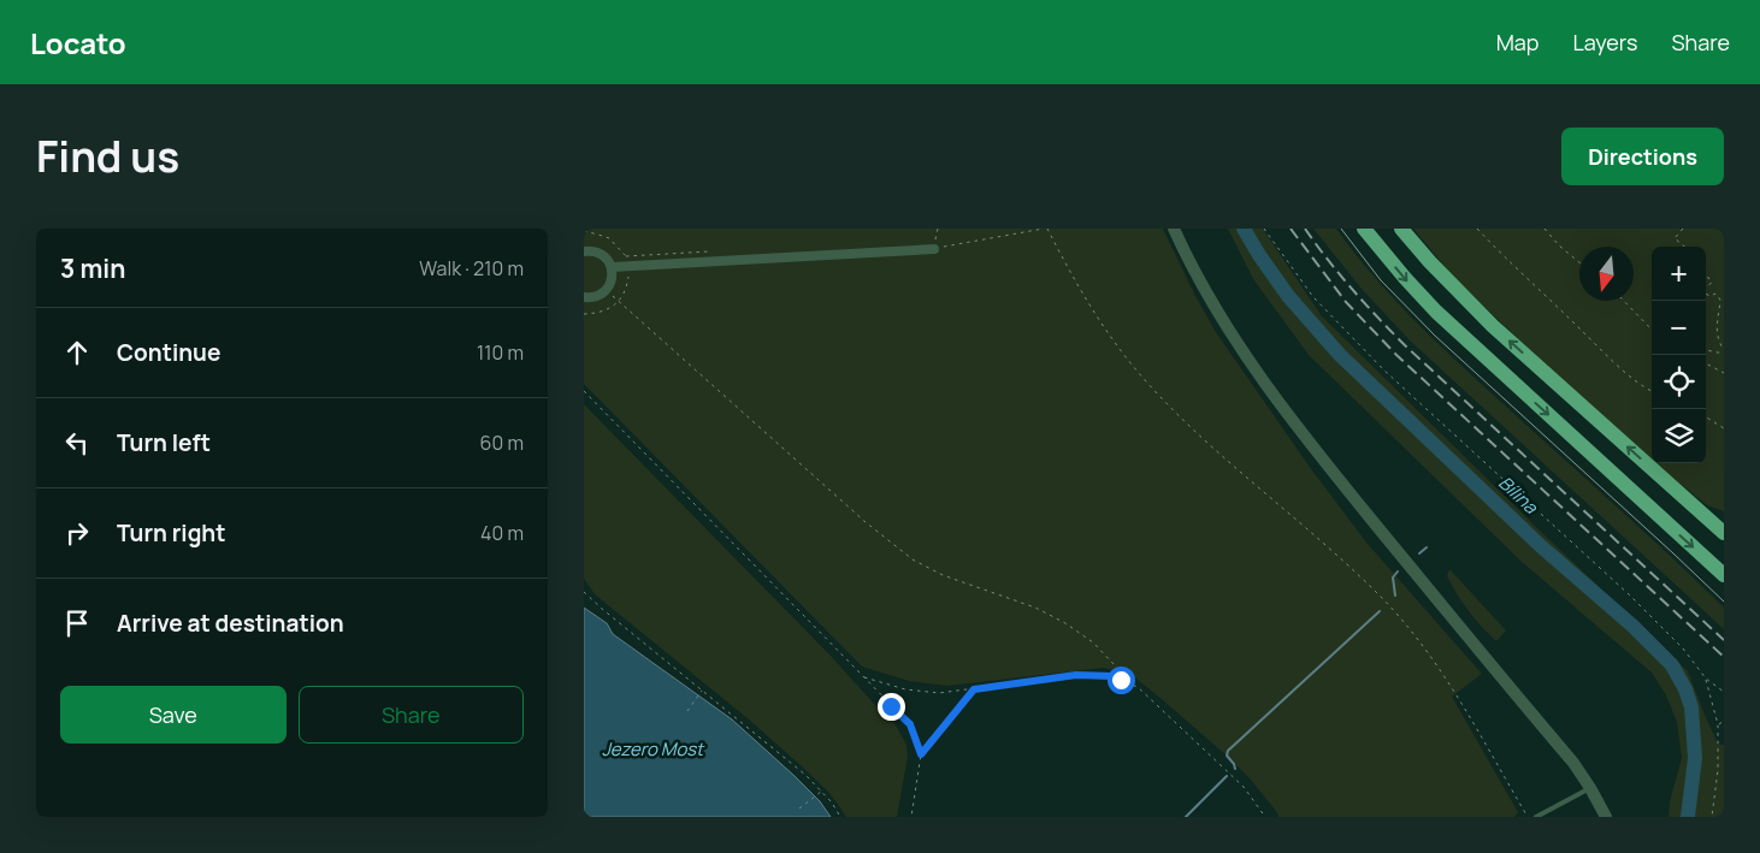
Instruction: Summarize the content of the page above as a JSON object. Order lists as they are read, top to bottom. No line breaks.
{"water":["Bílina","Jezero Most"],"north":"bottom","page":{"header":"Locato","nav":["Map","Layers","Share"],"title":"Find us","buttons":["Directions",["Save","Share"]],"heading":["3 min","Walk · 210 m"],"map_buttons":["+","−"],"list":[["Continue","110 m"],["Turn left","60 m"],["Turn right","40 m"],"Arrive at destination"]}}
